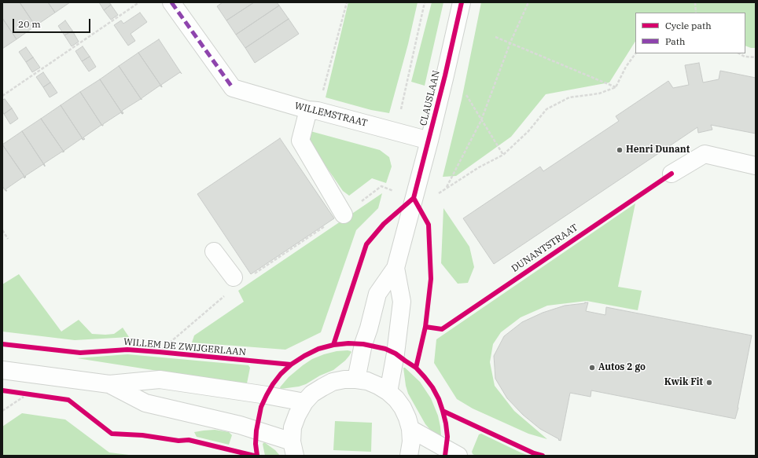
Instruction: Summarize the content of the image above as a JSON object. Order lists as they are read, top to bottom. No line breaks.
{"streets":{"street":["CLAUSLAAN","WILLEMSTRAAT"],"cycle path":["DUNANTSTRAAT","WILLEM DE ZWIJGERLAAN"]},"crossings":[["CLAUSLAAN","WILLEMSTRAAT"]],"places":["Henri Dunant","Autos 2 go","Kwik Fit"],"legend":["Cycle path","Path"],"scale_bar":"20 m"}
